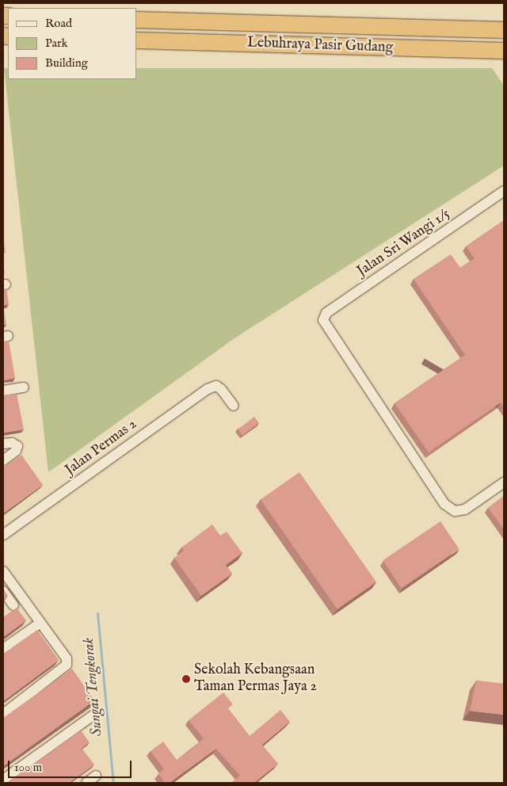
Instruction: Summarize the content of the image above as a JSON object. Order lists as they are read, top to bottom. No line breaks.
{"streets":{"highway":["Lebuhraya Pasir Gudang"],"street":["Jalan Sri Wangi 1/5","Jalan Permas 2"]},"water":["Sungai Tengkorak"],"places":["Sekolah Kebangsaan Taman Permas Jaya 2"],"legend":["Road","Park","Building"],"scale_bar":"100 m"}
